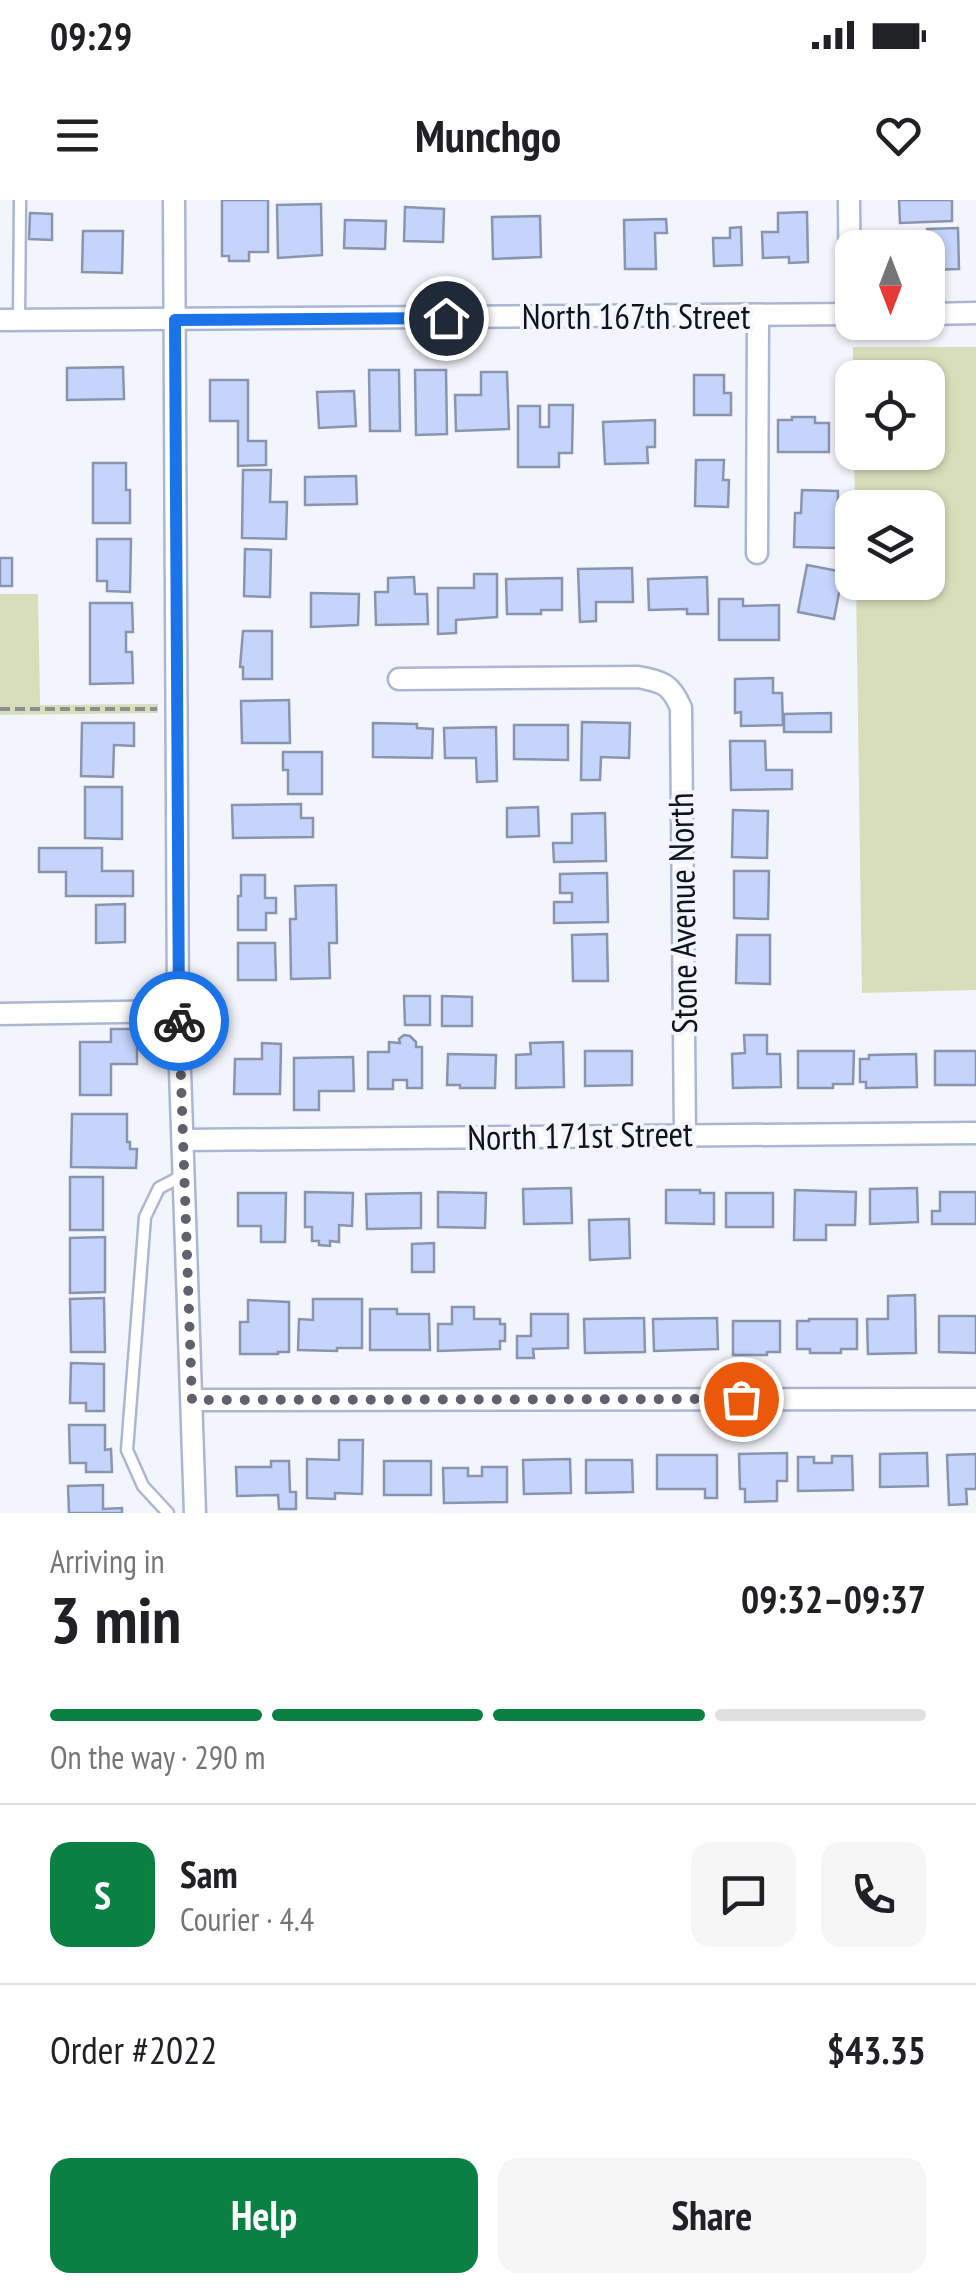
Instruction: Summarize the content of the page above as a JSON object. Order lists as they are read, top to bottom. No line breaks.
{"streets":{"street":["North 167th Street","Stone Avenue North","North 171st Street"]},"crossings":[["Stone Avenue North","North 171st Street"]],"north":"bottom","page":{"status":"09:29","header":"Munchgo","heading":["3 min","Arriving in","09:32–09:37"],"panel":["Sam","Courier · 4.4","Order #2022","$43.35"],"bar":"On the way · 290 m","round":"S","buttons":["Help","Share"]}}
